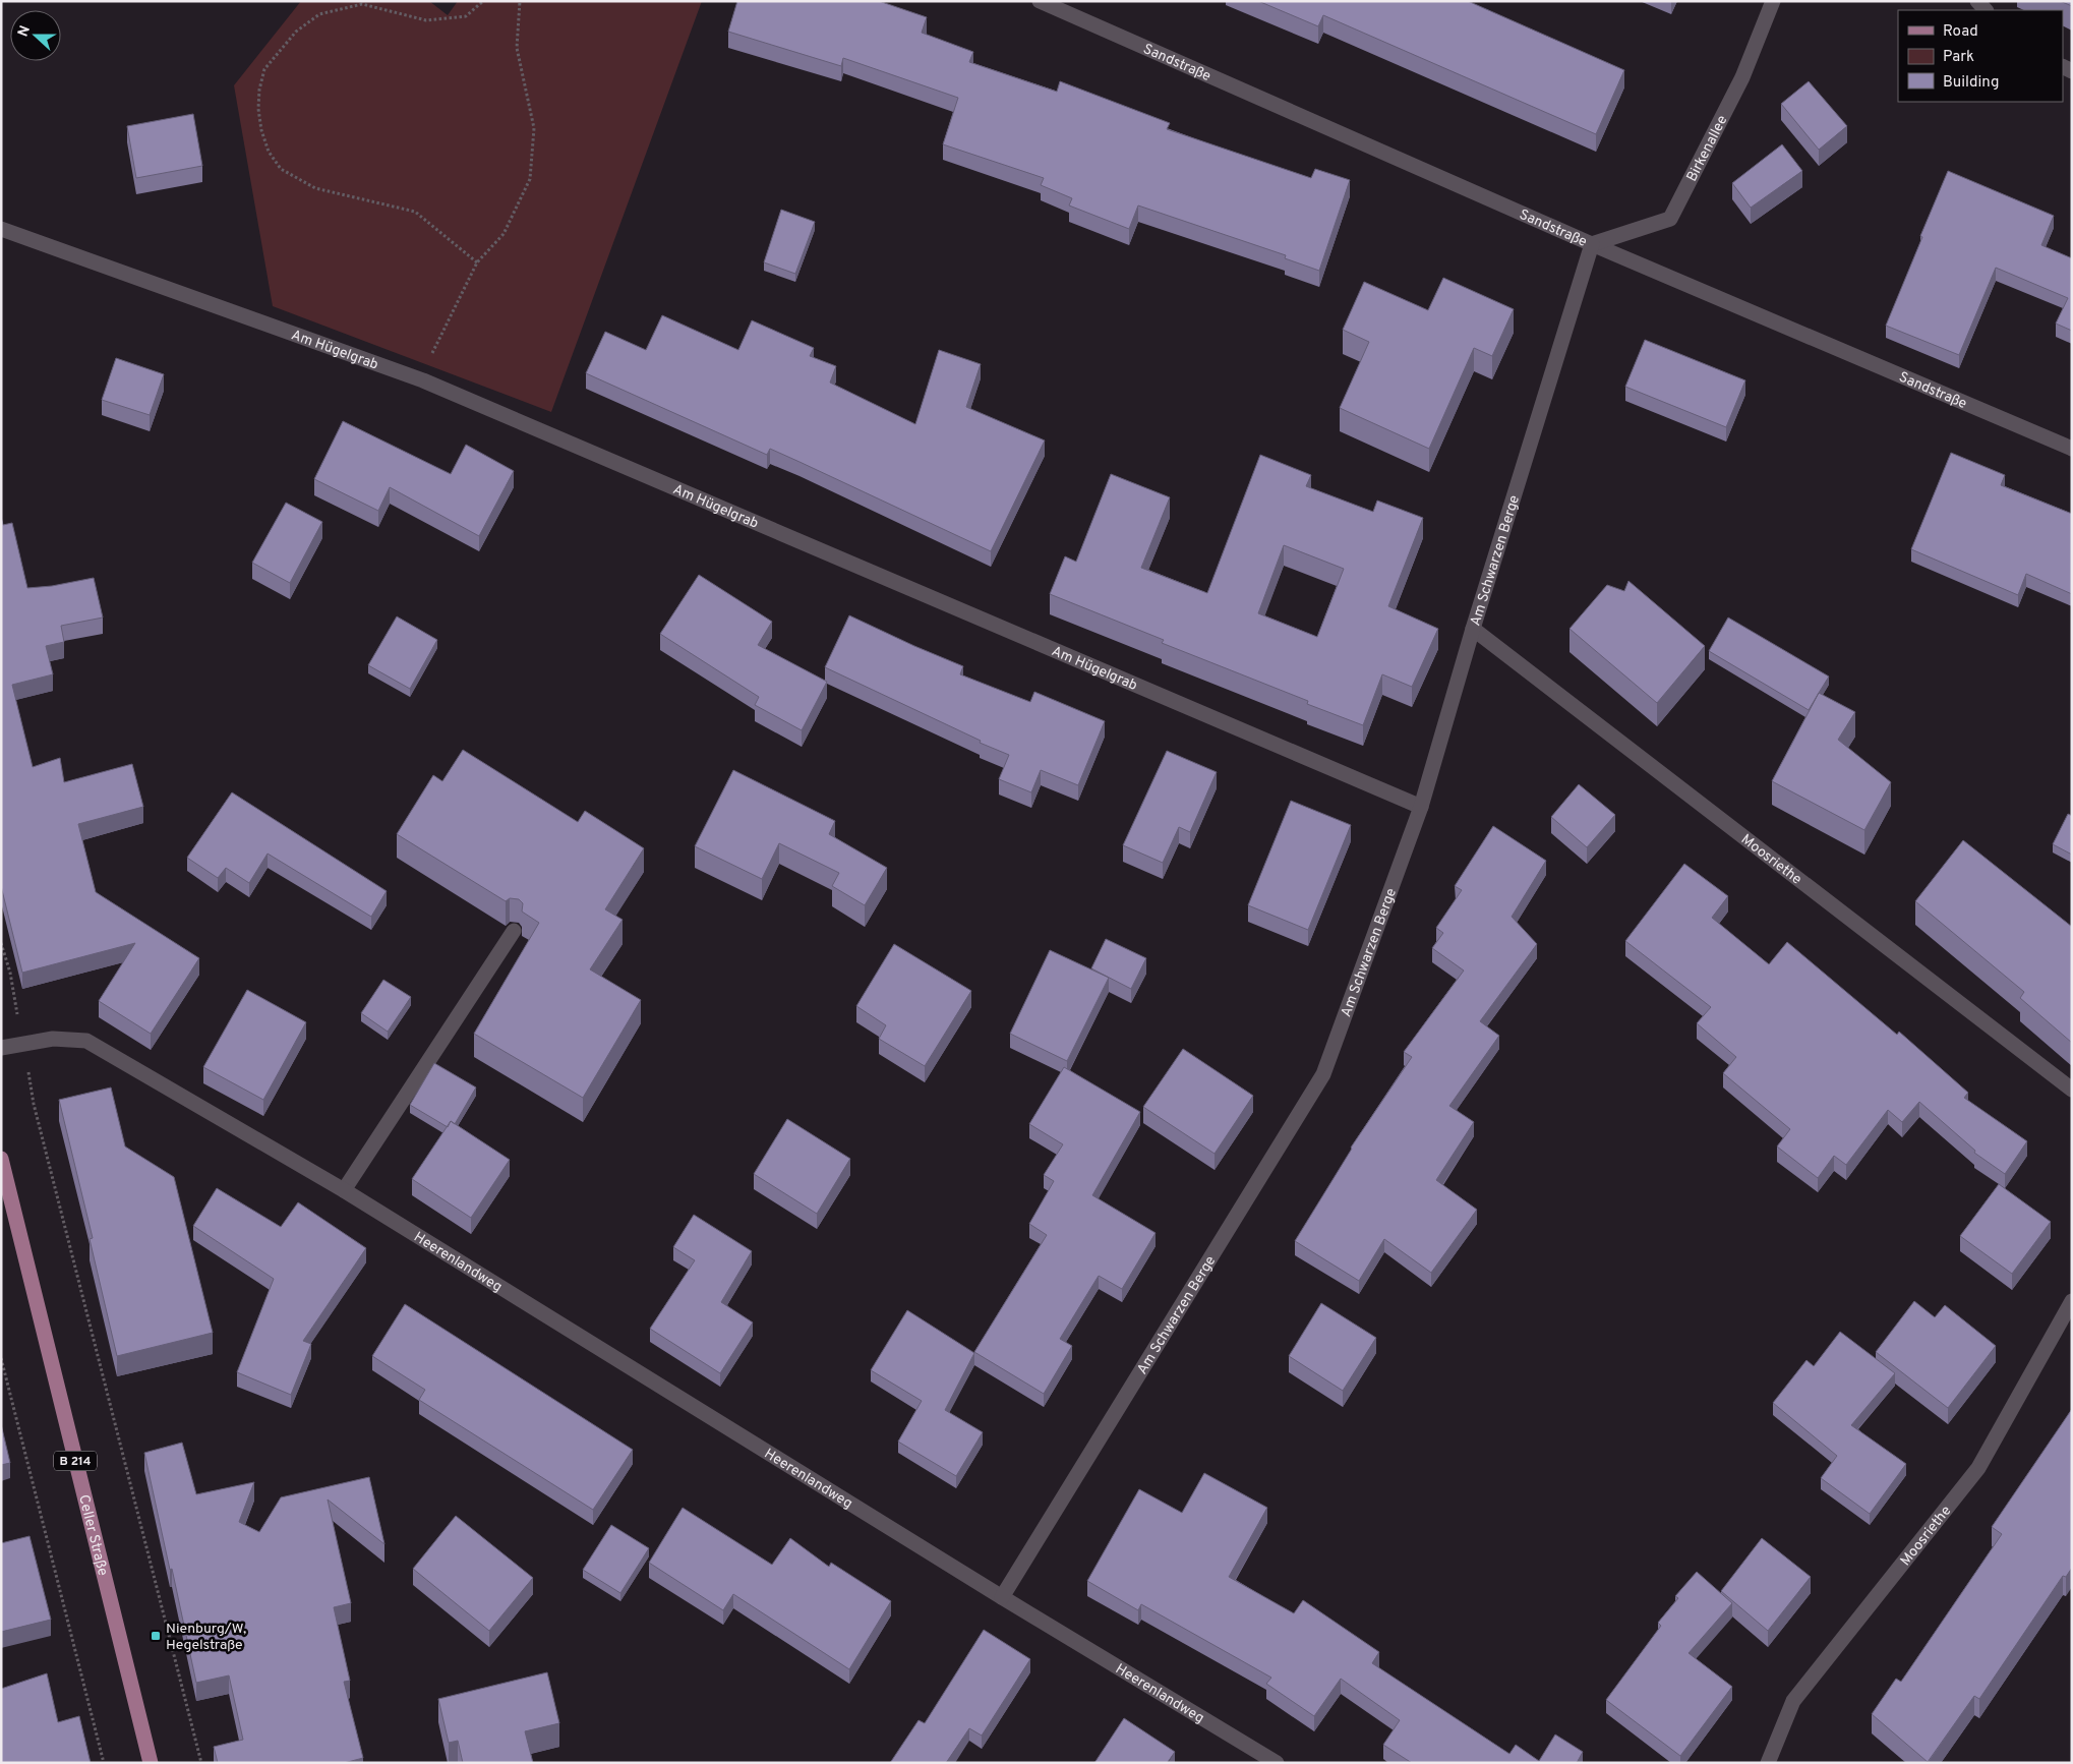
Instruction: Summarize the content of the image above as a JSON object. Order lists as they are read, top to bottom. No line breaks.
{"streets":{"main road":["B 214","Celler Straße"],"street":["Sandstraße","Birkenallee","Am Hügelgrab","Am Schwarzen Berge","Moosriethe","Heerenlandweg"]},"crossings":[["Sandstraße","Birkenallee"],["Sandstraße","Am Schwarzen Berge"],["Birkenallee","Am Schwarzen Berge"],["Am Hügelgrab","Am Schwarzen Berge"],["Am Schwarzen Berge","Moosriethe"],["Am Schwarzen Berge","Heerenlandweg"]],"places":{"transit":["Nienburg/W, Hegelstraße"]},"legend":["Road","Park","Building"],"north":"left"}
